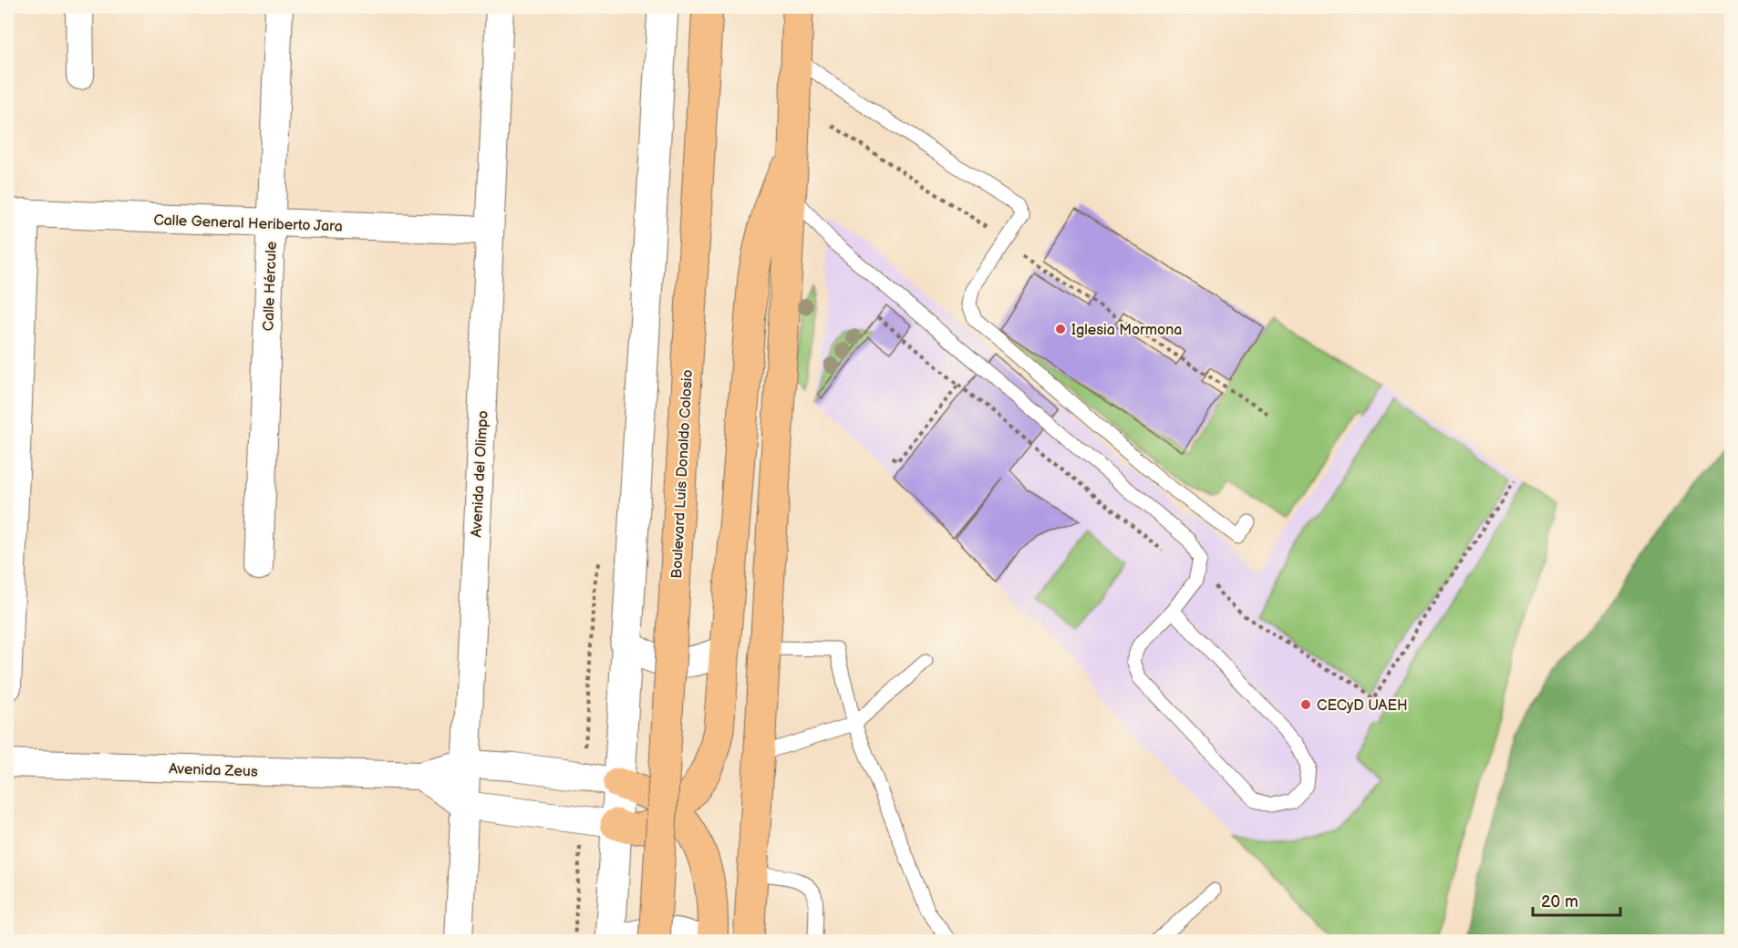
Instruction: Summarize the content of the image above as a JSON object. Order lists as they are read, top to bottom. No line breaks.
{"streets":{"main road":["Boulevard Luis Donaldo Colosio"],"street":["Calle General Heriberto Jara","Calle Hércule","Avenida del Olimpo","Avenida Zeus"]},"crossings":[["Calle General Heriberto Jara","Calle Hércule"],["Calle General Heriberto Jara","Avenida del Olimpo"],["Avenida del Olimpo","Avenida Zeus"]],"places":["Iglesia Mormona","CECyD UAEH"],"scale_bar":"20 m"}
